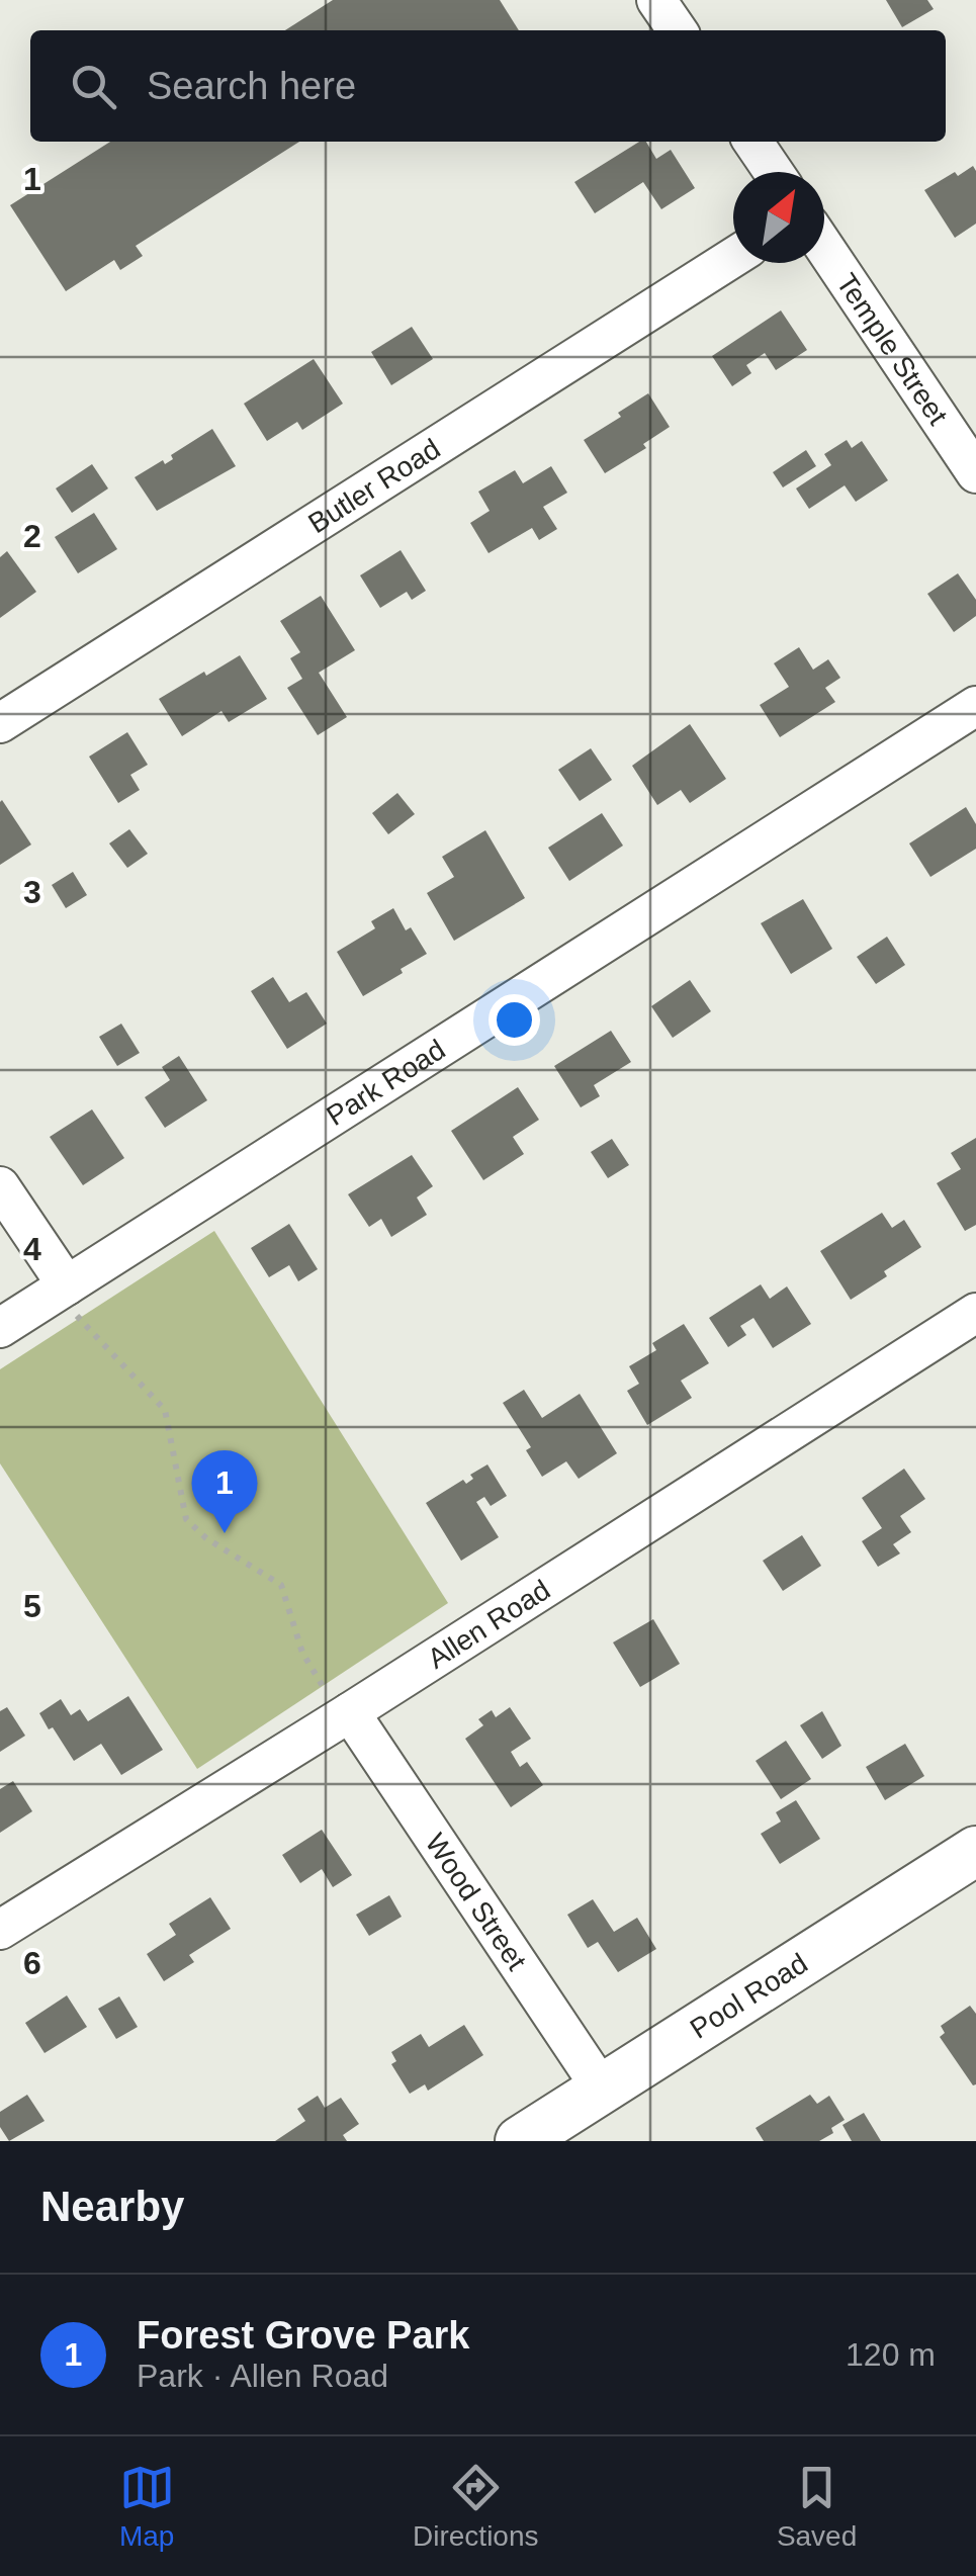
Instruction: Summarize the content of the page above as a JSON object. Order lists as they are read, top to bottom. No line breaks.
{"streets":{"street":["Temple Street","Butler Road","Park Road","Allen Road","Wood Street","Pool Road"]},"crossings":[["Allen Road","Wood Street"],["Wood Street","Pool Road"]],"north":"top right","page":{"search":"Search here","pins":"1","heading":"Nearby","list":[{"mark":"1","name":"Forest Grove Park","note":"Park · Allen Road","value":"120 m"}],"nav":["Map","Directions","Saved"]},"grid":{"rows":["1","2","3","4","5","6"]}}
